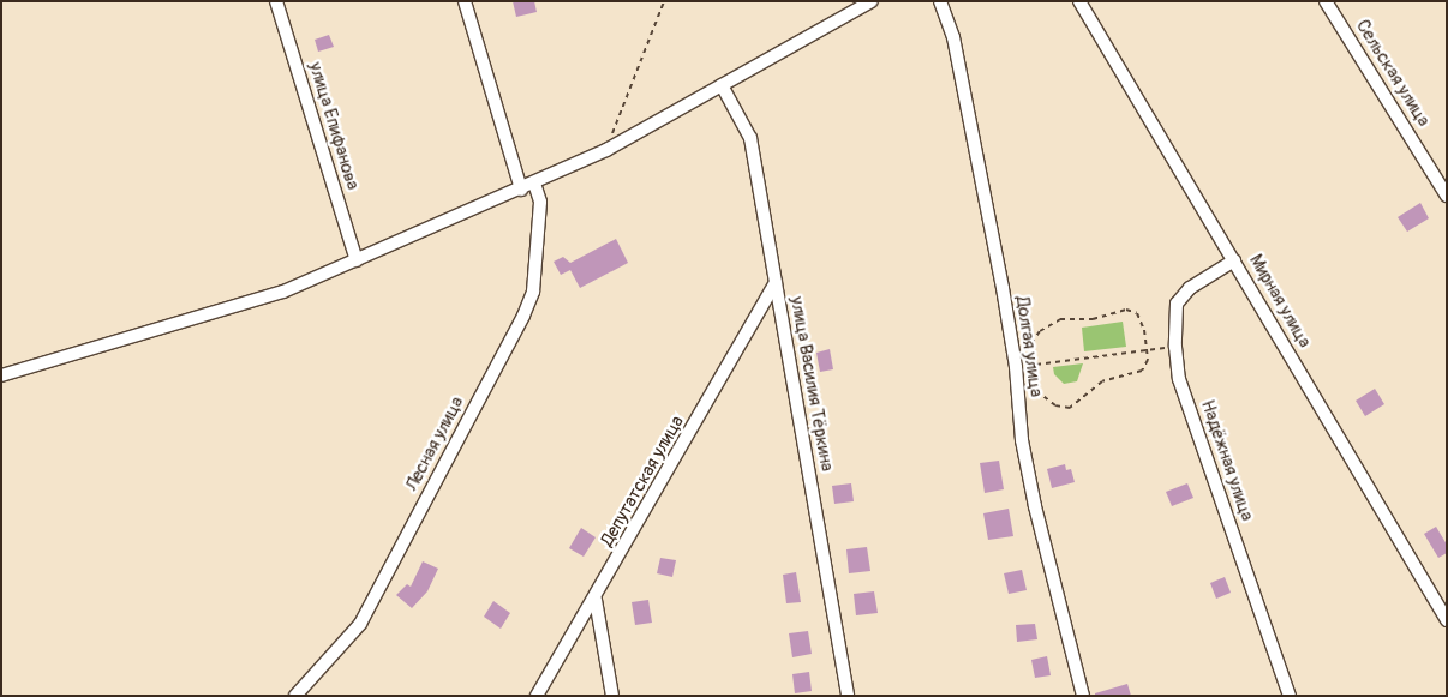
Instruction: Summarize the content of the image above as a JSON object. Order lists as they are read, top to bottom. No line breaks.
{"streets":{"street":["Сельская улица","улица Епифанова","Мирная улица","Долгая улица","улица Василия Тёркина","Лесная улица","Надёжная улица","Депутатская улица"]},"crossings":[["Мирная улица","Надёжная улица"],["улица Василия Тёркина","Депутатская улица"]]}
